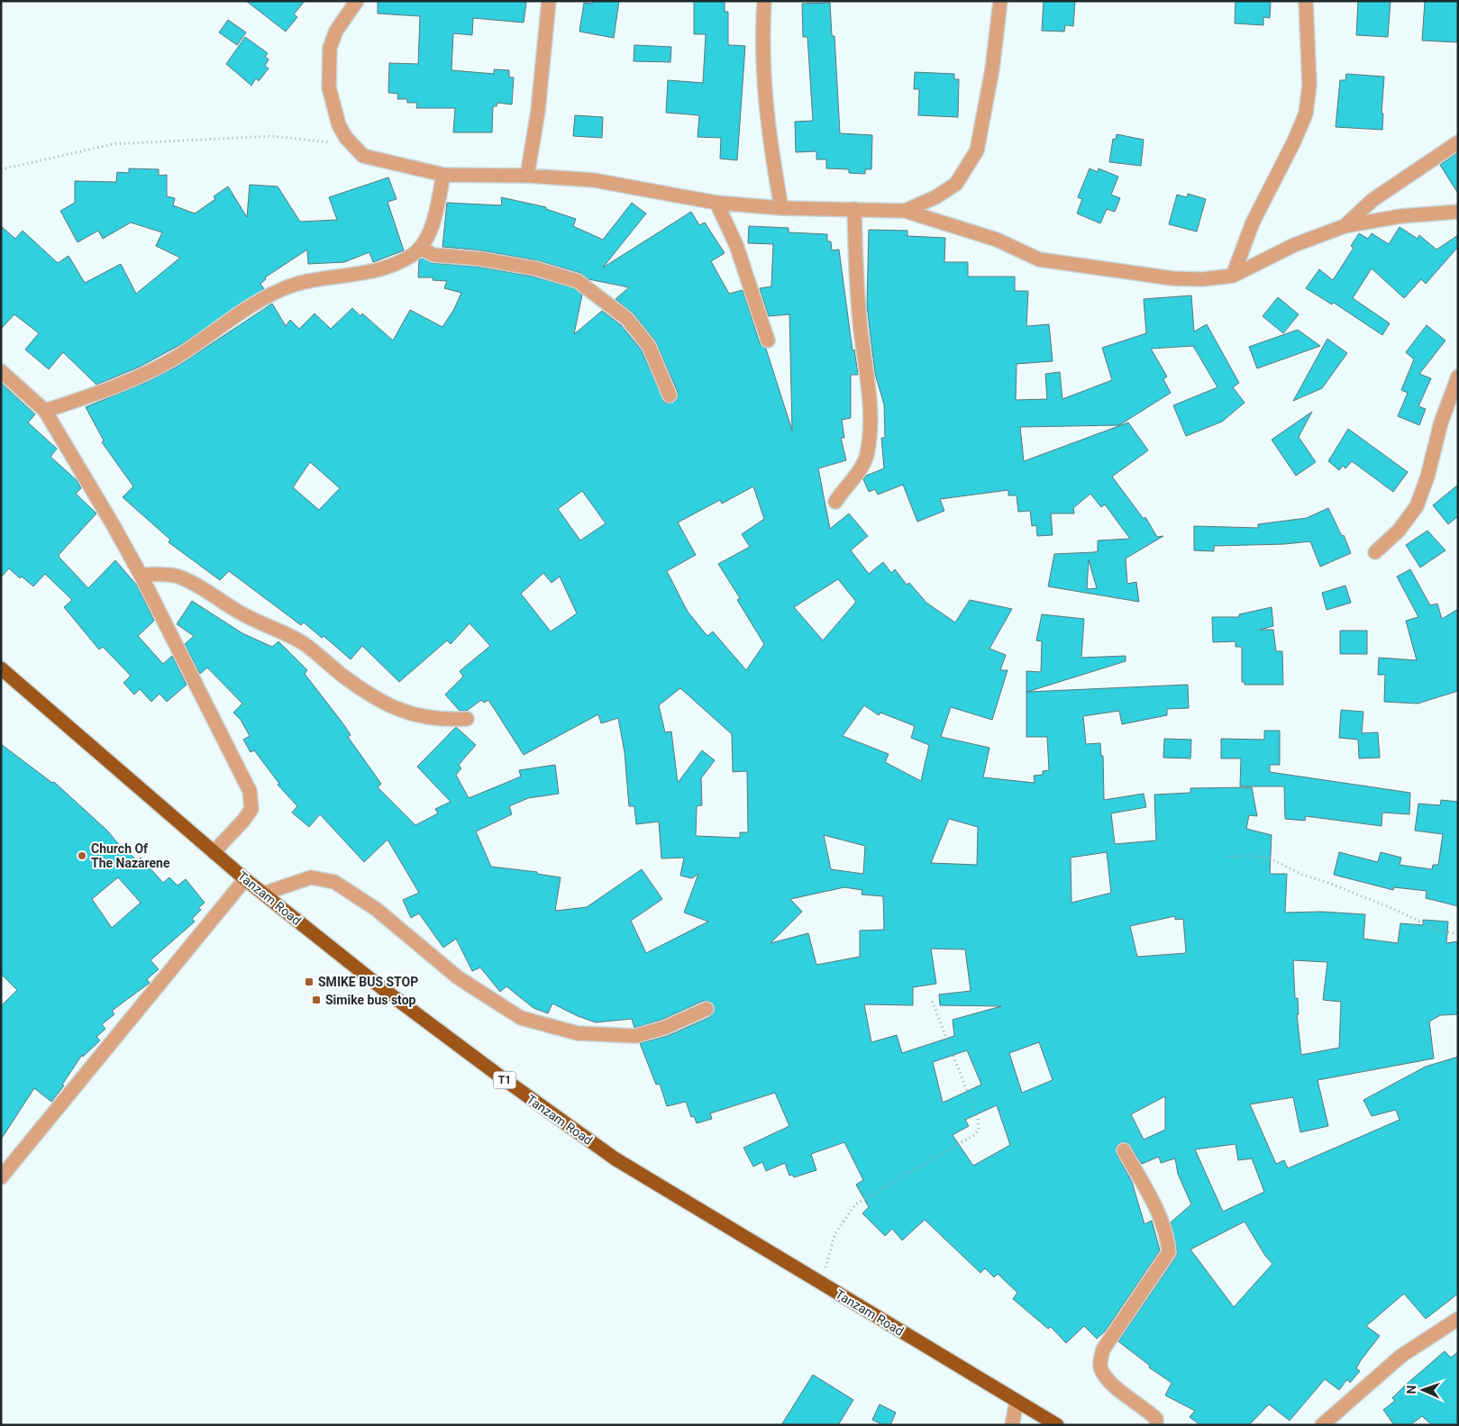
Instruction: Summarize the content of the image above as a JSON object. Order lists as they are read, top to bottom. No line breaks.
{"streets":{"highway":["Tanzam Road","T1"]},"places":{"other":["Church Of The Nazarene"],"transit":["SMIKE BUS STOP","Simike bus stop"]},"north":"left"}
